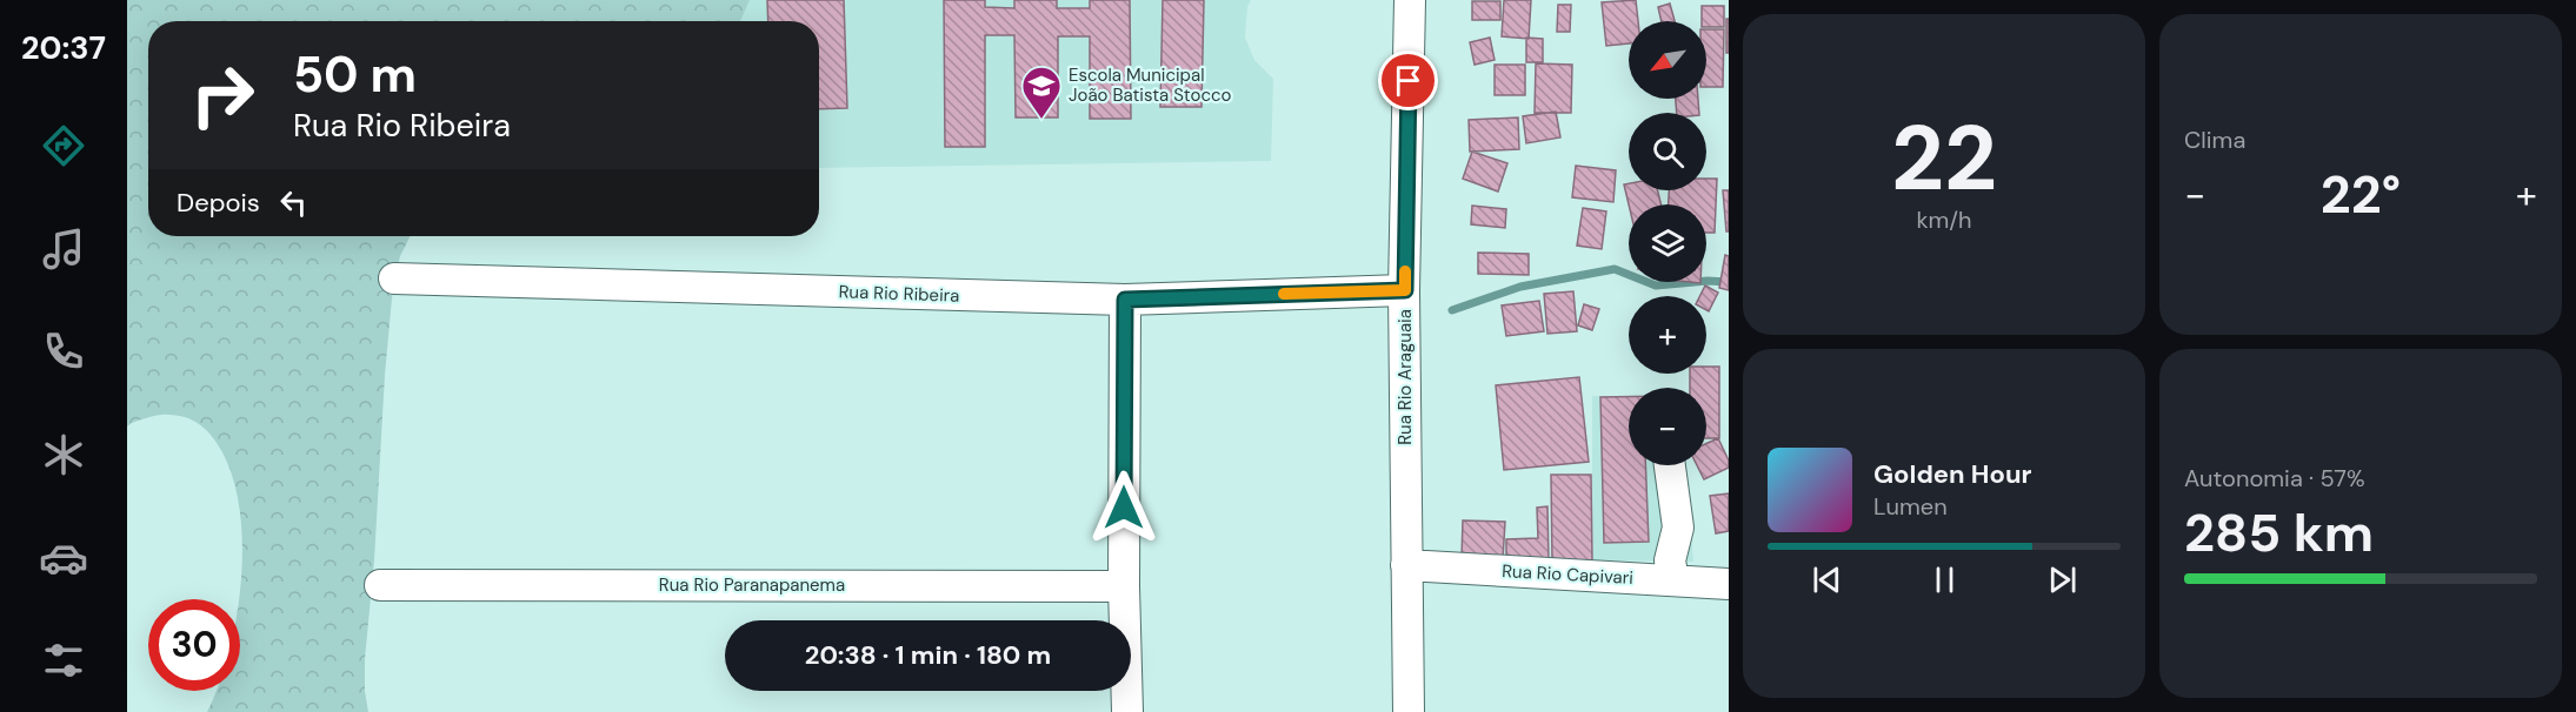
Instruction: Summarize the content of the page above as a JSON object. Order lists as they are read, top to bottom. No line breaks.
{"streets":{"street":["Rua Rio Ribeira","Rua Rio Araguaia","Rua Rio Capivari","Rua Rio Paranapanema"]},"crossings":[["Rua Rio Ribeira","Rua Rio Araguaia"],["Rua Rio Araguaia","Rua Rio Capivari"]],"places":{"school or university":["Escola Municipal João Batista Stocco"]},"north":"bottom left","page":{"tabs":"20:37","tile":[["22","km/h"],"Clima",["Autonomia · 57%","285 km"]],"map_buttons":["+","−"],"turn":["50 m","Rua Rio Ribeira"],"heat":["−","22°","+"],"then":"Depois","song":["Golden Hour","Lumen"],"limit":"30","trip":"20:38 · 1 min · 180 m"}}
